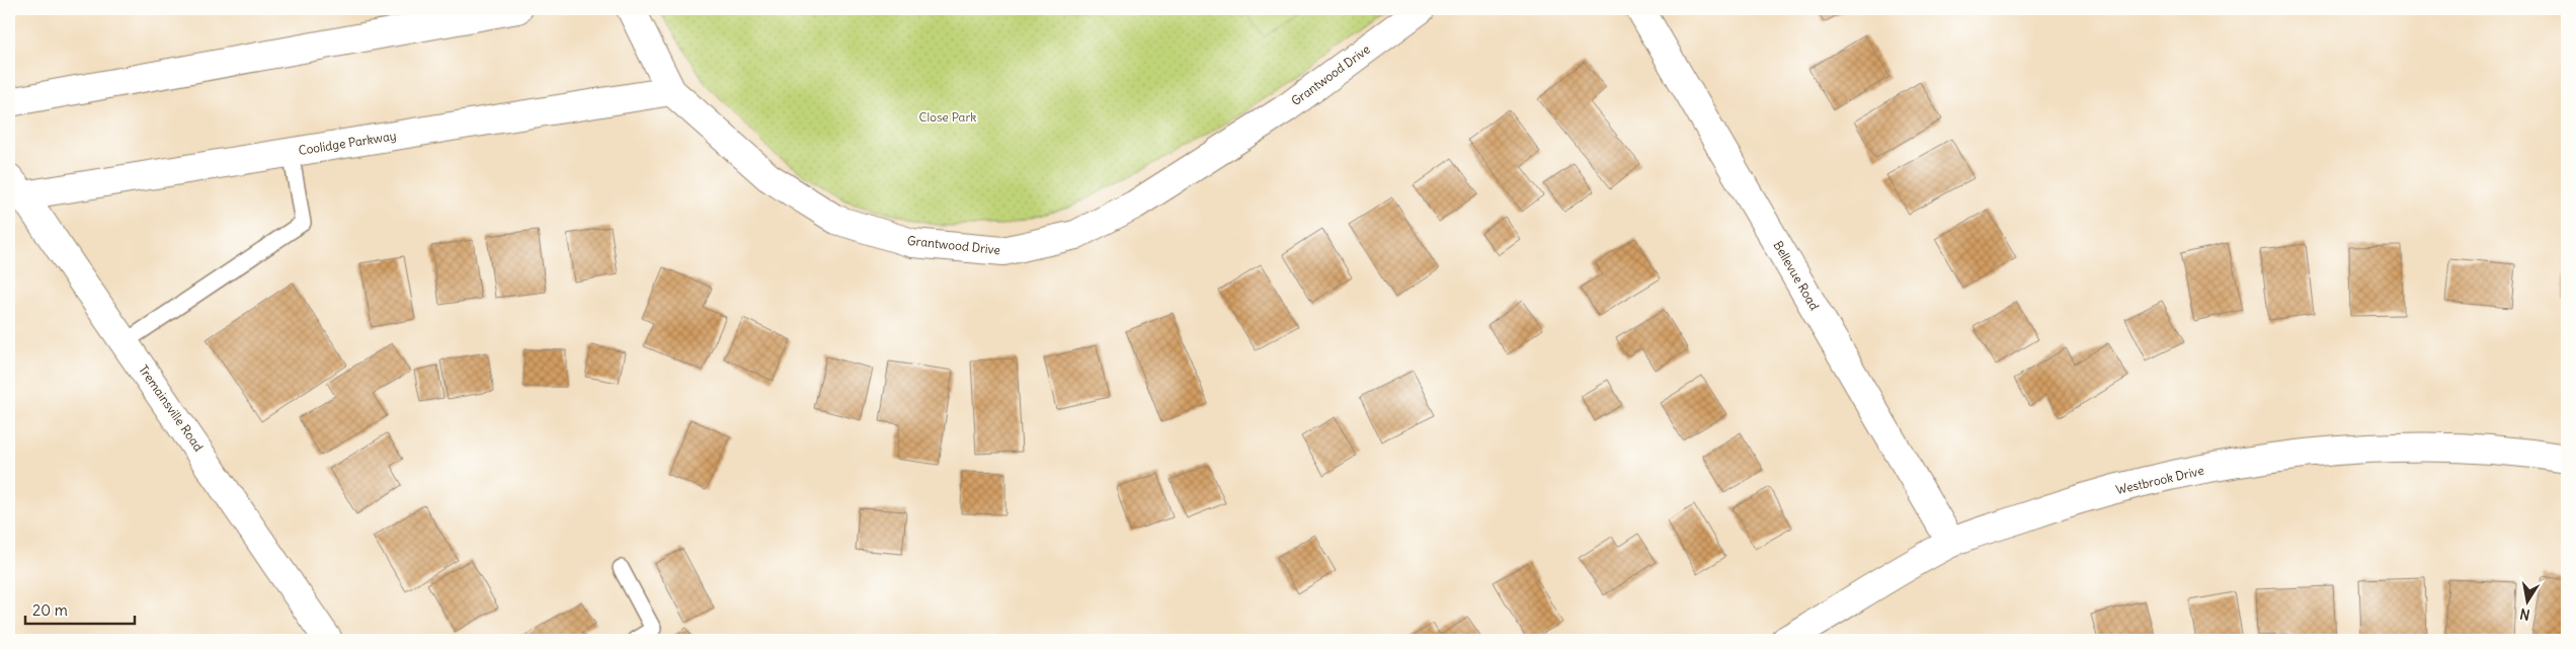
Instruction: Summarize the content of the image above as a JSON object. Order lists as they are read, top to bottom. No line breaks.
{"streets":{"street":["Grantwood Drive","Coolidge Parkway","Bellevue Road","Tremainsville Road","Westbrook Drive"]},"crossings":[["Grantwood Drive","Coolidge Parkway"],["Coolidge Parkway","Tremainsville Road"],["Bellevue Road","Westbrook Drive"]],"parks":["Close Park"],"scale_bar":"20 m","north":"bottom"}
